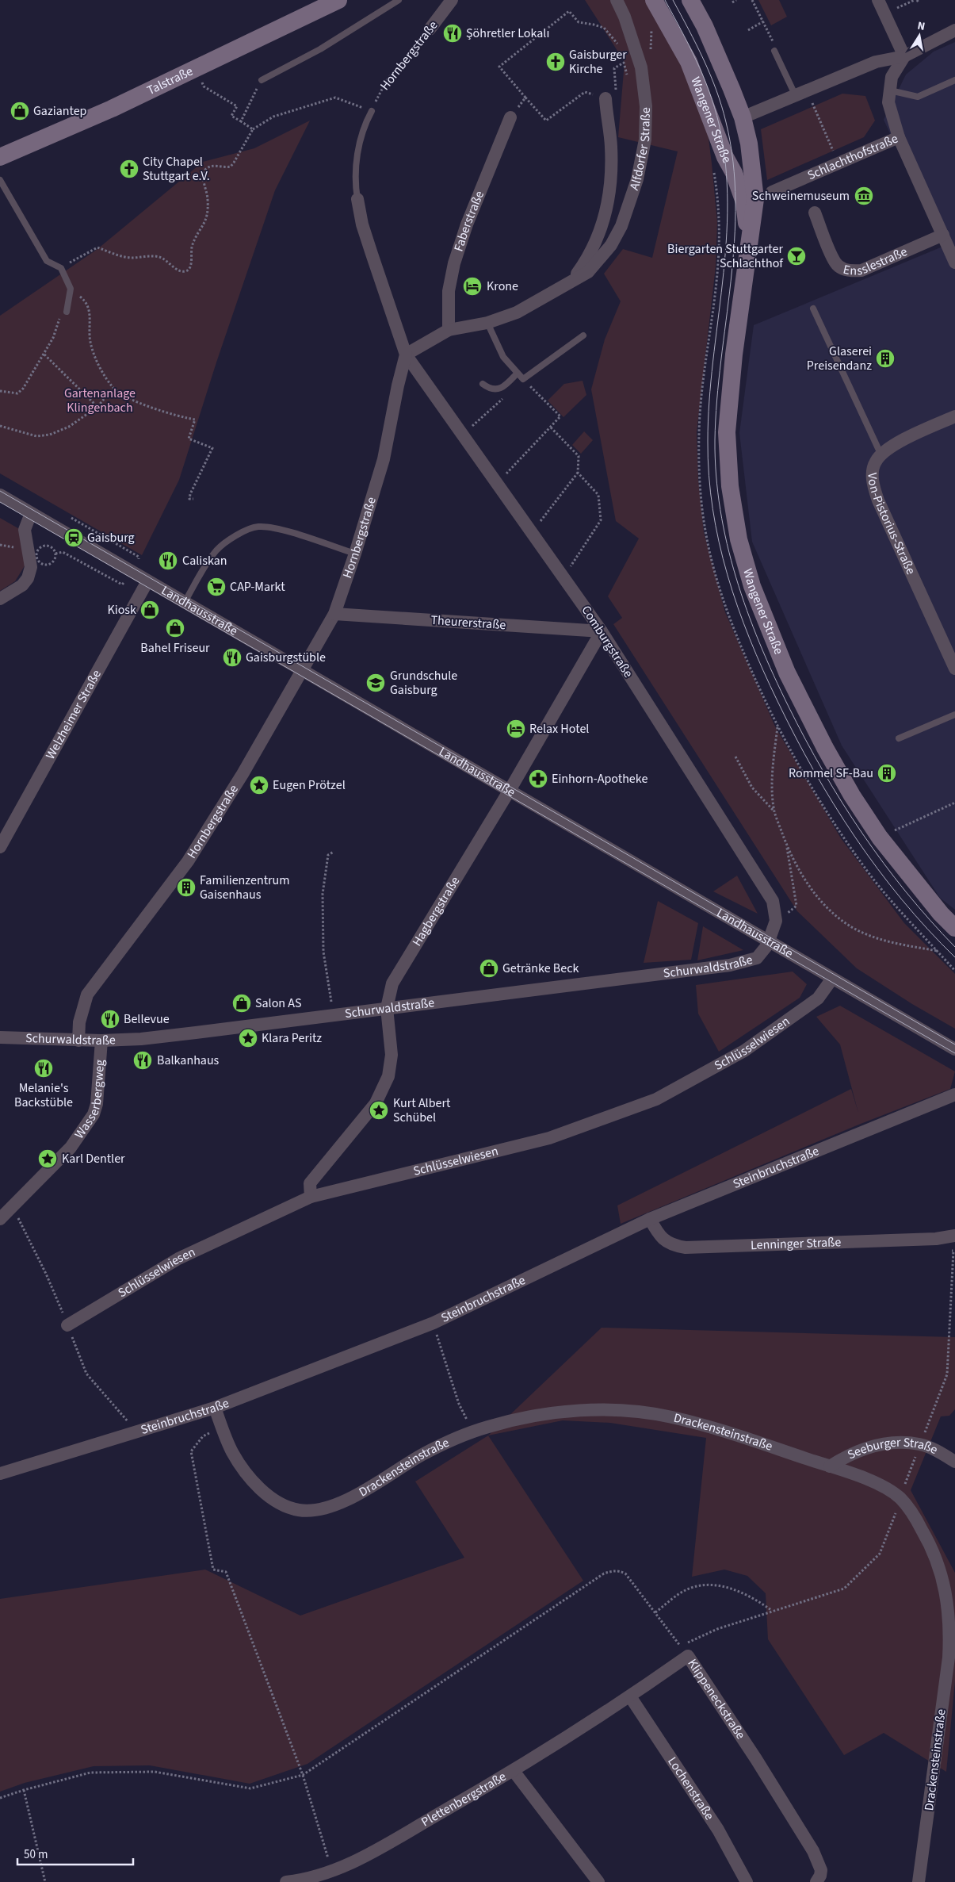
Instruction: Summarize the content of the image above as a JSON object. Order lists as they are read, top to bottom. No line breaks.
{"streets":{"street":["Hornbergstraße","Talstraße","Wangener Straße","Alfdorfer Straße","Schlachthofstraße","Faberstraße","Ensslestraße","Von-Pistorius-Straße","Landhausstraße","Theurerstraße","Comburgstraße","Welzheimer Straße","Hagbergstraße","Schurwaldstraße","Schlüsselwiesen","Wasserbergweg","Steinbruchstraße","Lenninger Straße","Drackensteinstraße","Seeburger Straße","Klippeneckstraße","Lochenstraße","Plettenbergstraße"]},"crossings":[["Hornbergstraße","Alfdorfer Straße"],["Hornbergstraße","Landhausstraße"],["Hornbergstraße","Theurerstraße"],["Hornbergstraße","Comburgstraße"],["Hornbergstraße","Schurwaldstraße"],["Alfdorfer Straße","Faberstraße"],["Alfdorfer Straße","Comburgstraße"],["Landhausstraße","Comburgstraße"],["Landhausstraße","Welzheimer Straße"],["Landhausstraße","Hagbergstraße"],["Landhausstraße","Schurwaldstraße"],["Landhausstraße","Schlüsselwiesen"],["Theurerstraße","Comburgstraße"],["Theurerstraße","Hagbergstraße"],["Comburgstraße","Hagbergstraße"],["Comburgstraße","Schurwaldstraße"],["Hagbergstraße","Schurwaldstraße"],["Hagbergstraße","Schlüsselwiesen"],["Schurwaldstraße","Wasserbergweg"],["Steinbruchstraße","Lenninger Straße"],["Steinbruchstraße","Drackensteinstraße"],["Drackensteinstraße","Seeburger Straße"],["Klippeneckstraße","Lochenstraße"],["Klippeneckstraße","Plettenbergstraße"]],"parks":["Gartenanlage Klingenbach"],"places":{"restaurant":["Şöhretler Lokalı","Caliskan","Gaisburgstüble","Bellevue","Balkanhaus","Melanie's Backstüble"],"church":["Gaisburger Kirche","City Chapel Stuttgart e.V."],"shop":["Gaziantep","Kiosk","Bahel Friseur","Getränke Beck","Salon AS"],"museum":["Schweinemuseum"],"bar":["Biergarten Stuttgarter Schlachthof"],"hotel":["Krone","Relax Hotel"],"building":["Glaserei Preisendanz","Rommel SF-Bau","Familienzentrum Gaisenhaus"],"station":["Gaisburg"],"supermarket":["CAP-Markt"],"school or university":["Grundschule Gaisburg"],"pharmacy":["Einhorn-Apotheke"],"place":["Eugen Prötzel","Klara Peritz","Kurt Albert Schübel","Karl Dentler"]},"scale_bar":"50 m","north":"top"}
